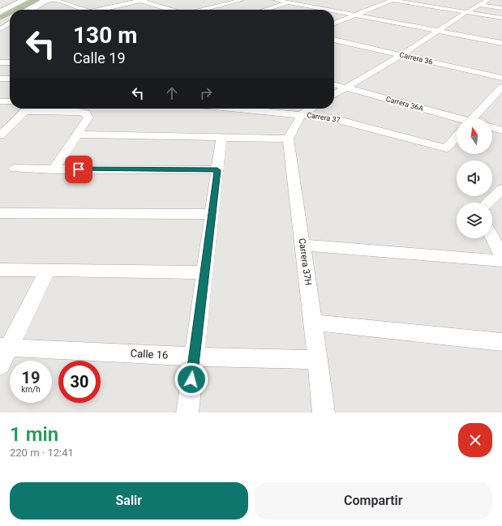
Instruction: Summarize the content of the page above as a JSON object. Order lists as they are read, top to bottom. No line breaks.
{"streets":{"street":["Carrera 36","Carrera 36A","Carrera 37","Carrera 37H","Calle 16"]},"crossings":[["Carrera 37H","Calle 16"]],"north":"top","page":{"turn":["130 m","Calle 19"],"speed":"19 km/h","limit":"30","heading":["1 min","220 m · 12:41"],"buttons":["Salir","Compartir"]}}
